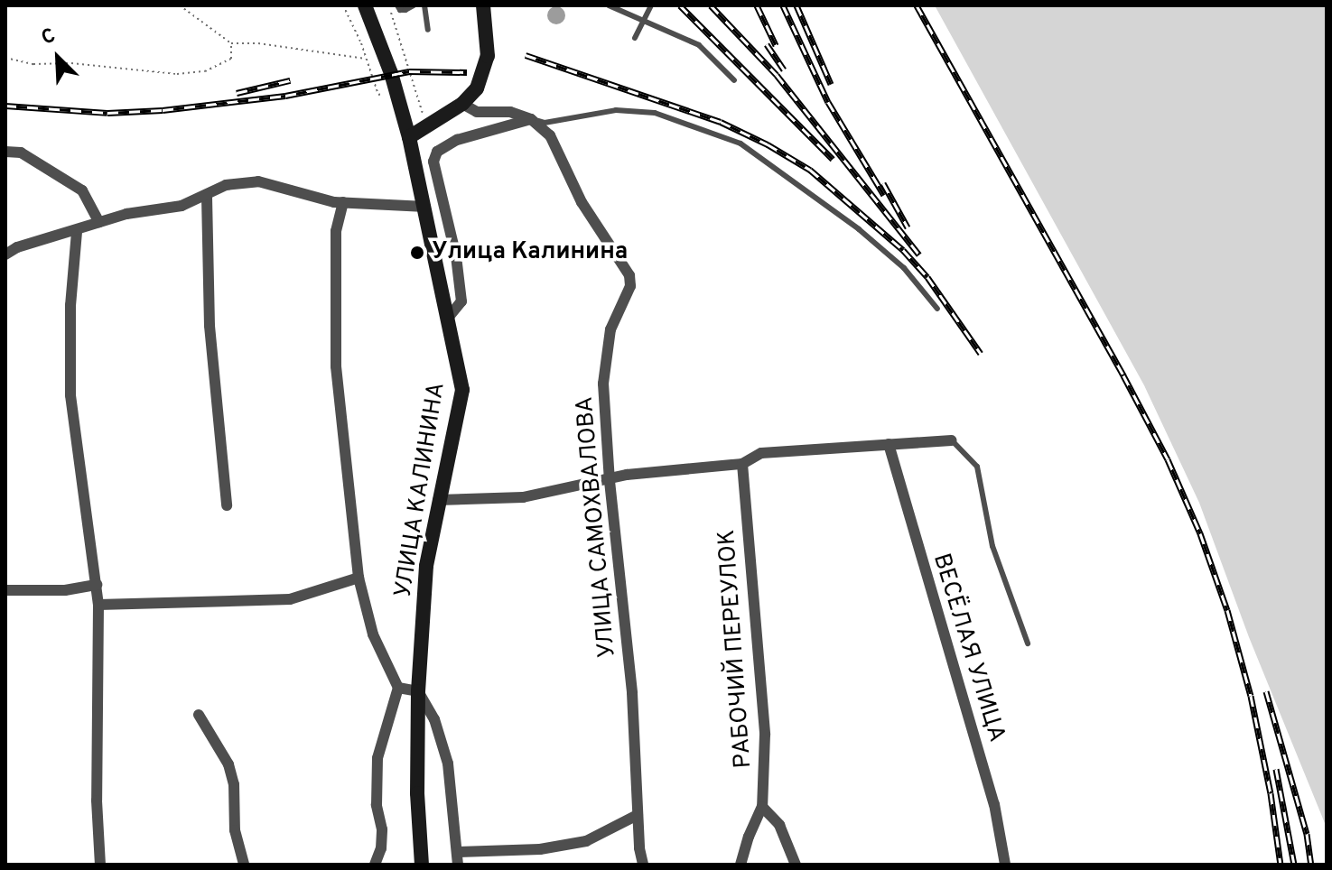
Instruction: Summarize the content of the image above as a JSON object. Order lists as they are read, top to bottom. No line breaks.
{"streets":{"main road":["УЛИЦА КАЛИНИНА"],"street":["УЛИЦА САМОХВАЛОВА","ВЕСЁЛАЯ УЛИЦА","РАБОЧИЙ ПЕРЕУЛОК"]},"places":["Улица Калинина"],"north":"top left"}
